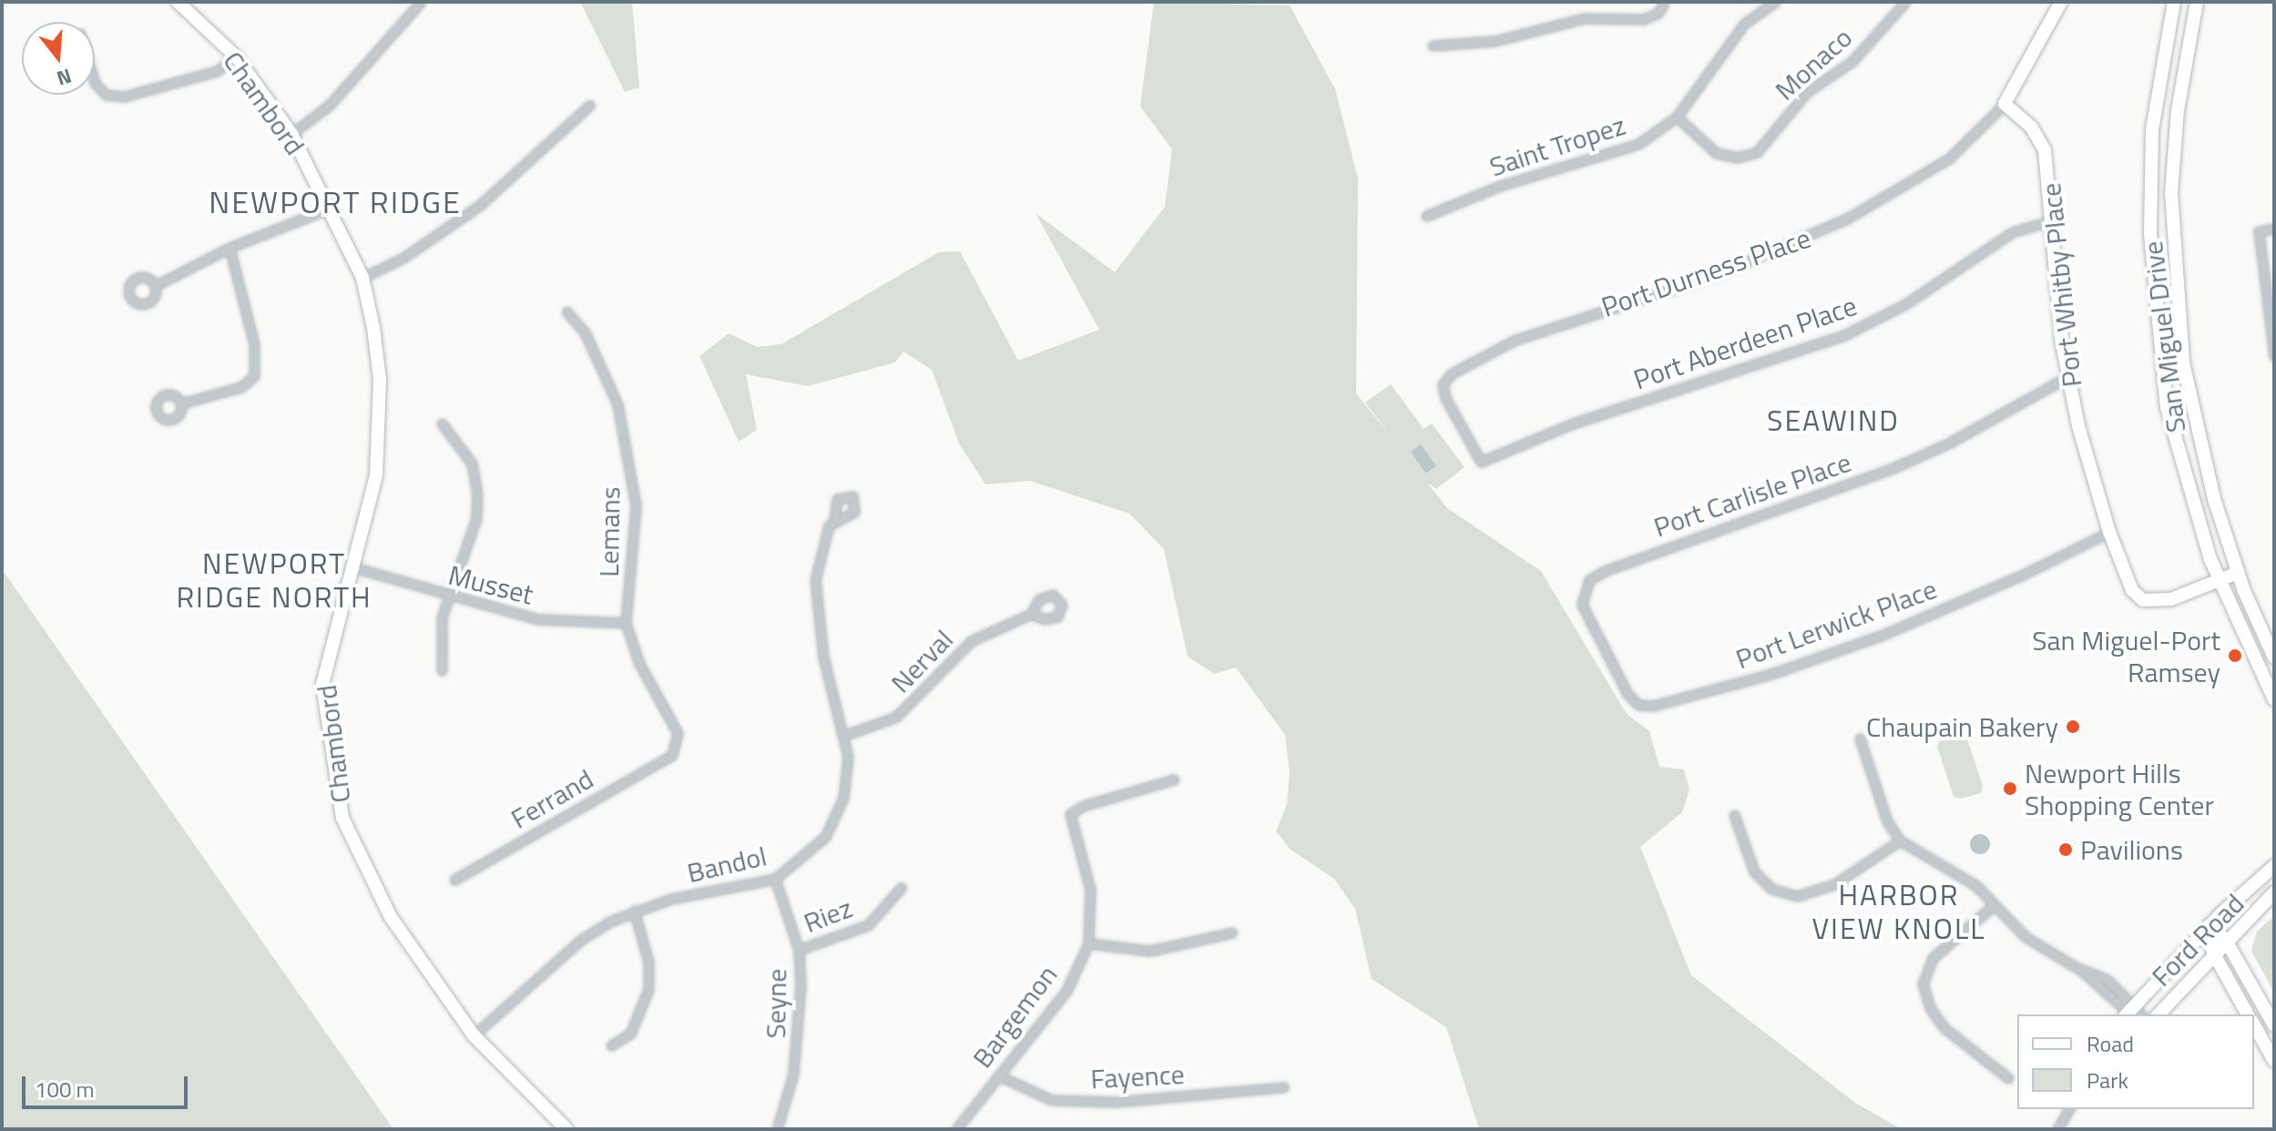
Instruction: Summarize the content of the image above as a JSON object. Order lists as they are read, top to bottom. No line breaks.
{"streets":{"street":["Monaco","Chambord","Saint Tropez","Port Durness Place","Port Whitby Place","San Miguel Drive","Port Aberdeen Place","Port Carlisle Place","Lemans","Musset","Port Lerwick Place","Nerval","Ferrand","Bandol","Riez","Ford Road","Seyne","Bargemon","Fayence"]},"crossings":[["Monaco","Saint Tropez"],["Chambord","Musset"],["Chambord","Bandol"],["Port Durness Place","Port Whitby Place"],["Port Durness Place","Port Aberdeen Place"],["Port Whitby Place","San Miguel Drive"],["Port Whitby Place","Port Aberdeen Place"],["Port Whitby Place","Port Carlisle Place"],["Port Whitby Place","Port Lerwick Place"],["Port Carlisle Place","Port Lerwick Place"],["Lemans","Musset"],["Lemans","Ferrand"],["Nerval","Bandol"],["Bandol","Seyne"],["Riez","Seyne"],["Bargemon","Fayence"]],"districts":["NEWPORT RIDGE","SEAWIND","NEWPORT RIDGE NORTH","HARBOR VIEW KNOLL"],"places":["San Miguel-Port Ramsey","Chaupain Bakery","Newport Hills Shopping Center","Pavilions"],"legend":["Road","Park"],"scale_bar":"100 m","north":"bottom"}
